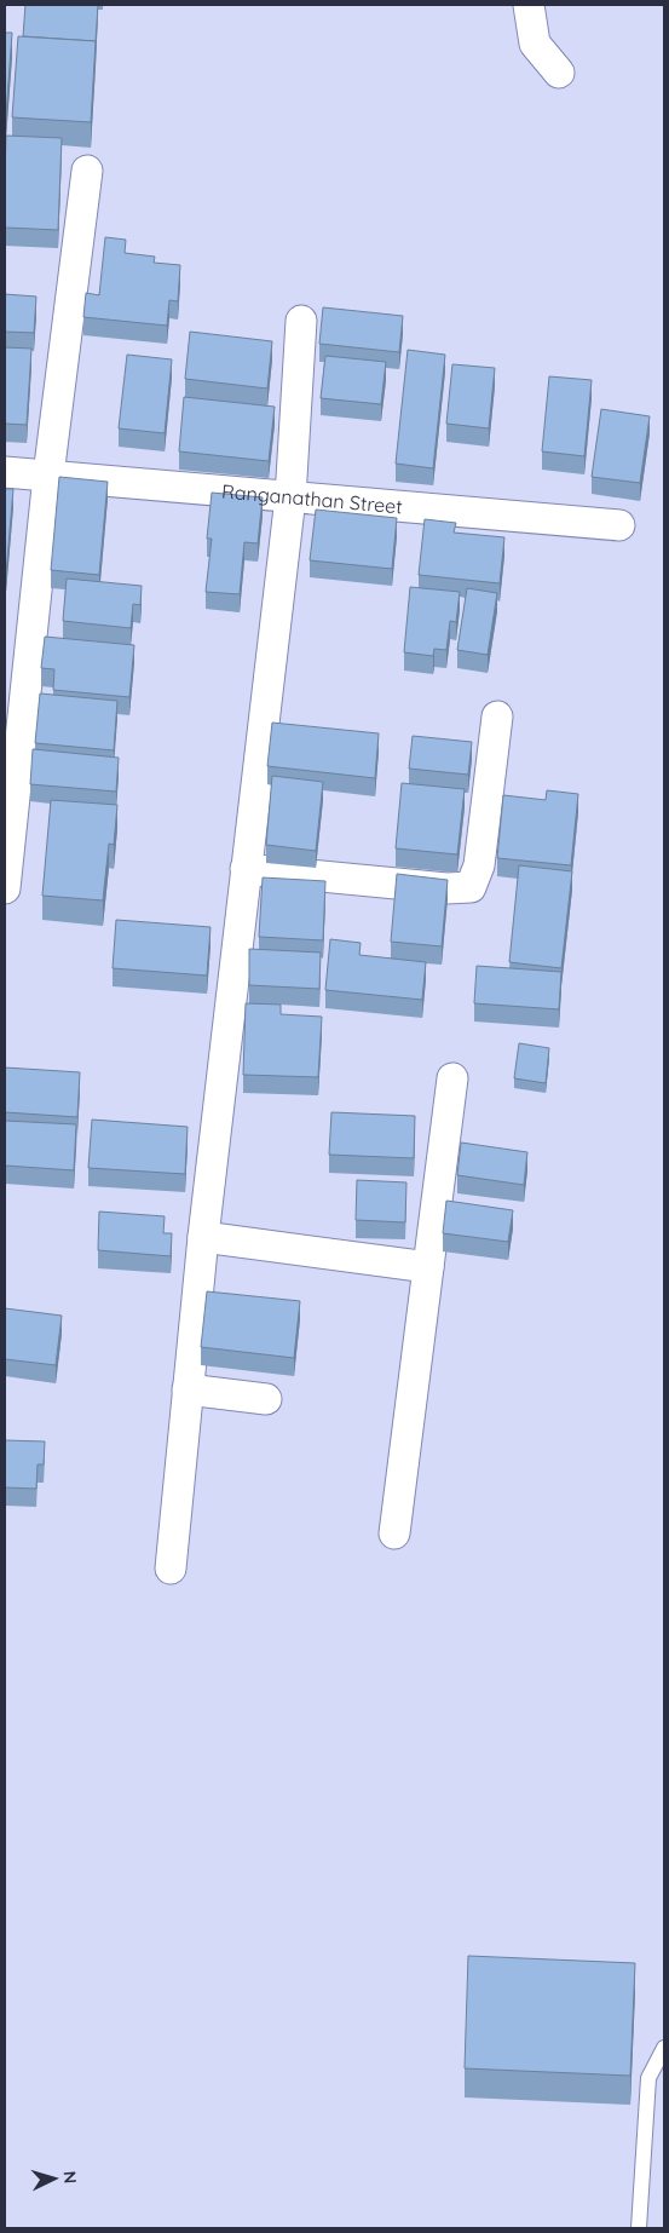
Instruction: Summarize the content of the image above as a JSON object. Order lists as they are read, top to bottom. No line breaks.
{"streets":{"street":["Ranganathan Street"]},"north":"right"}
